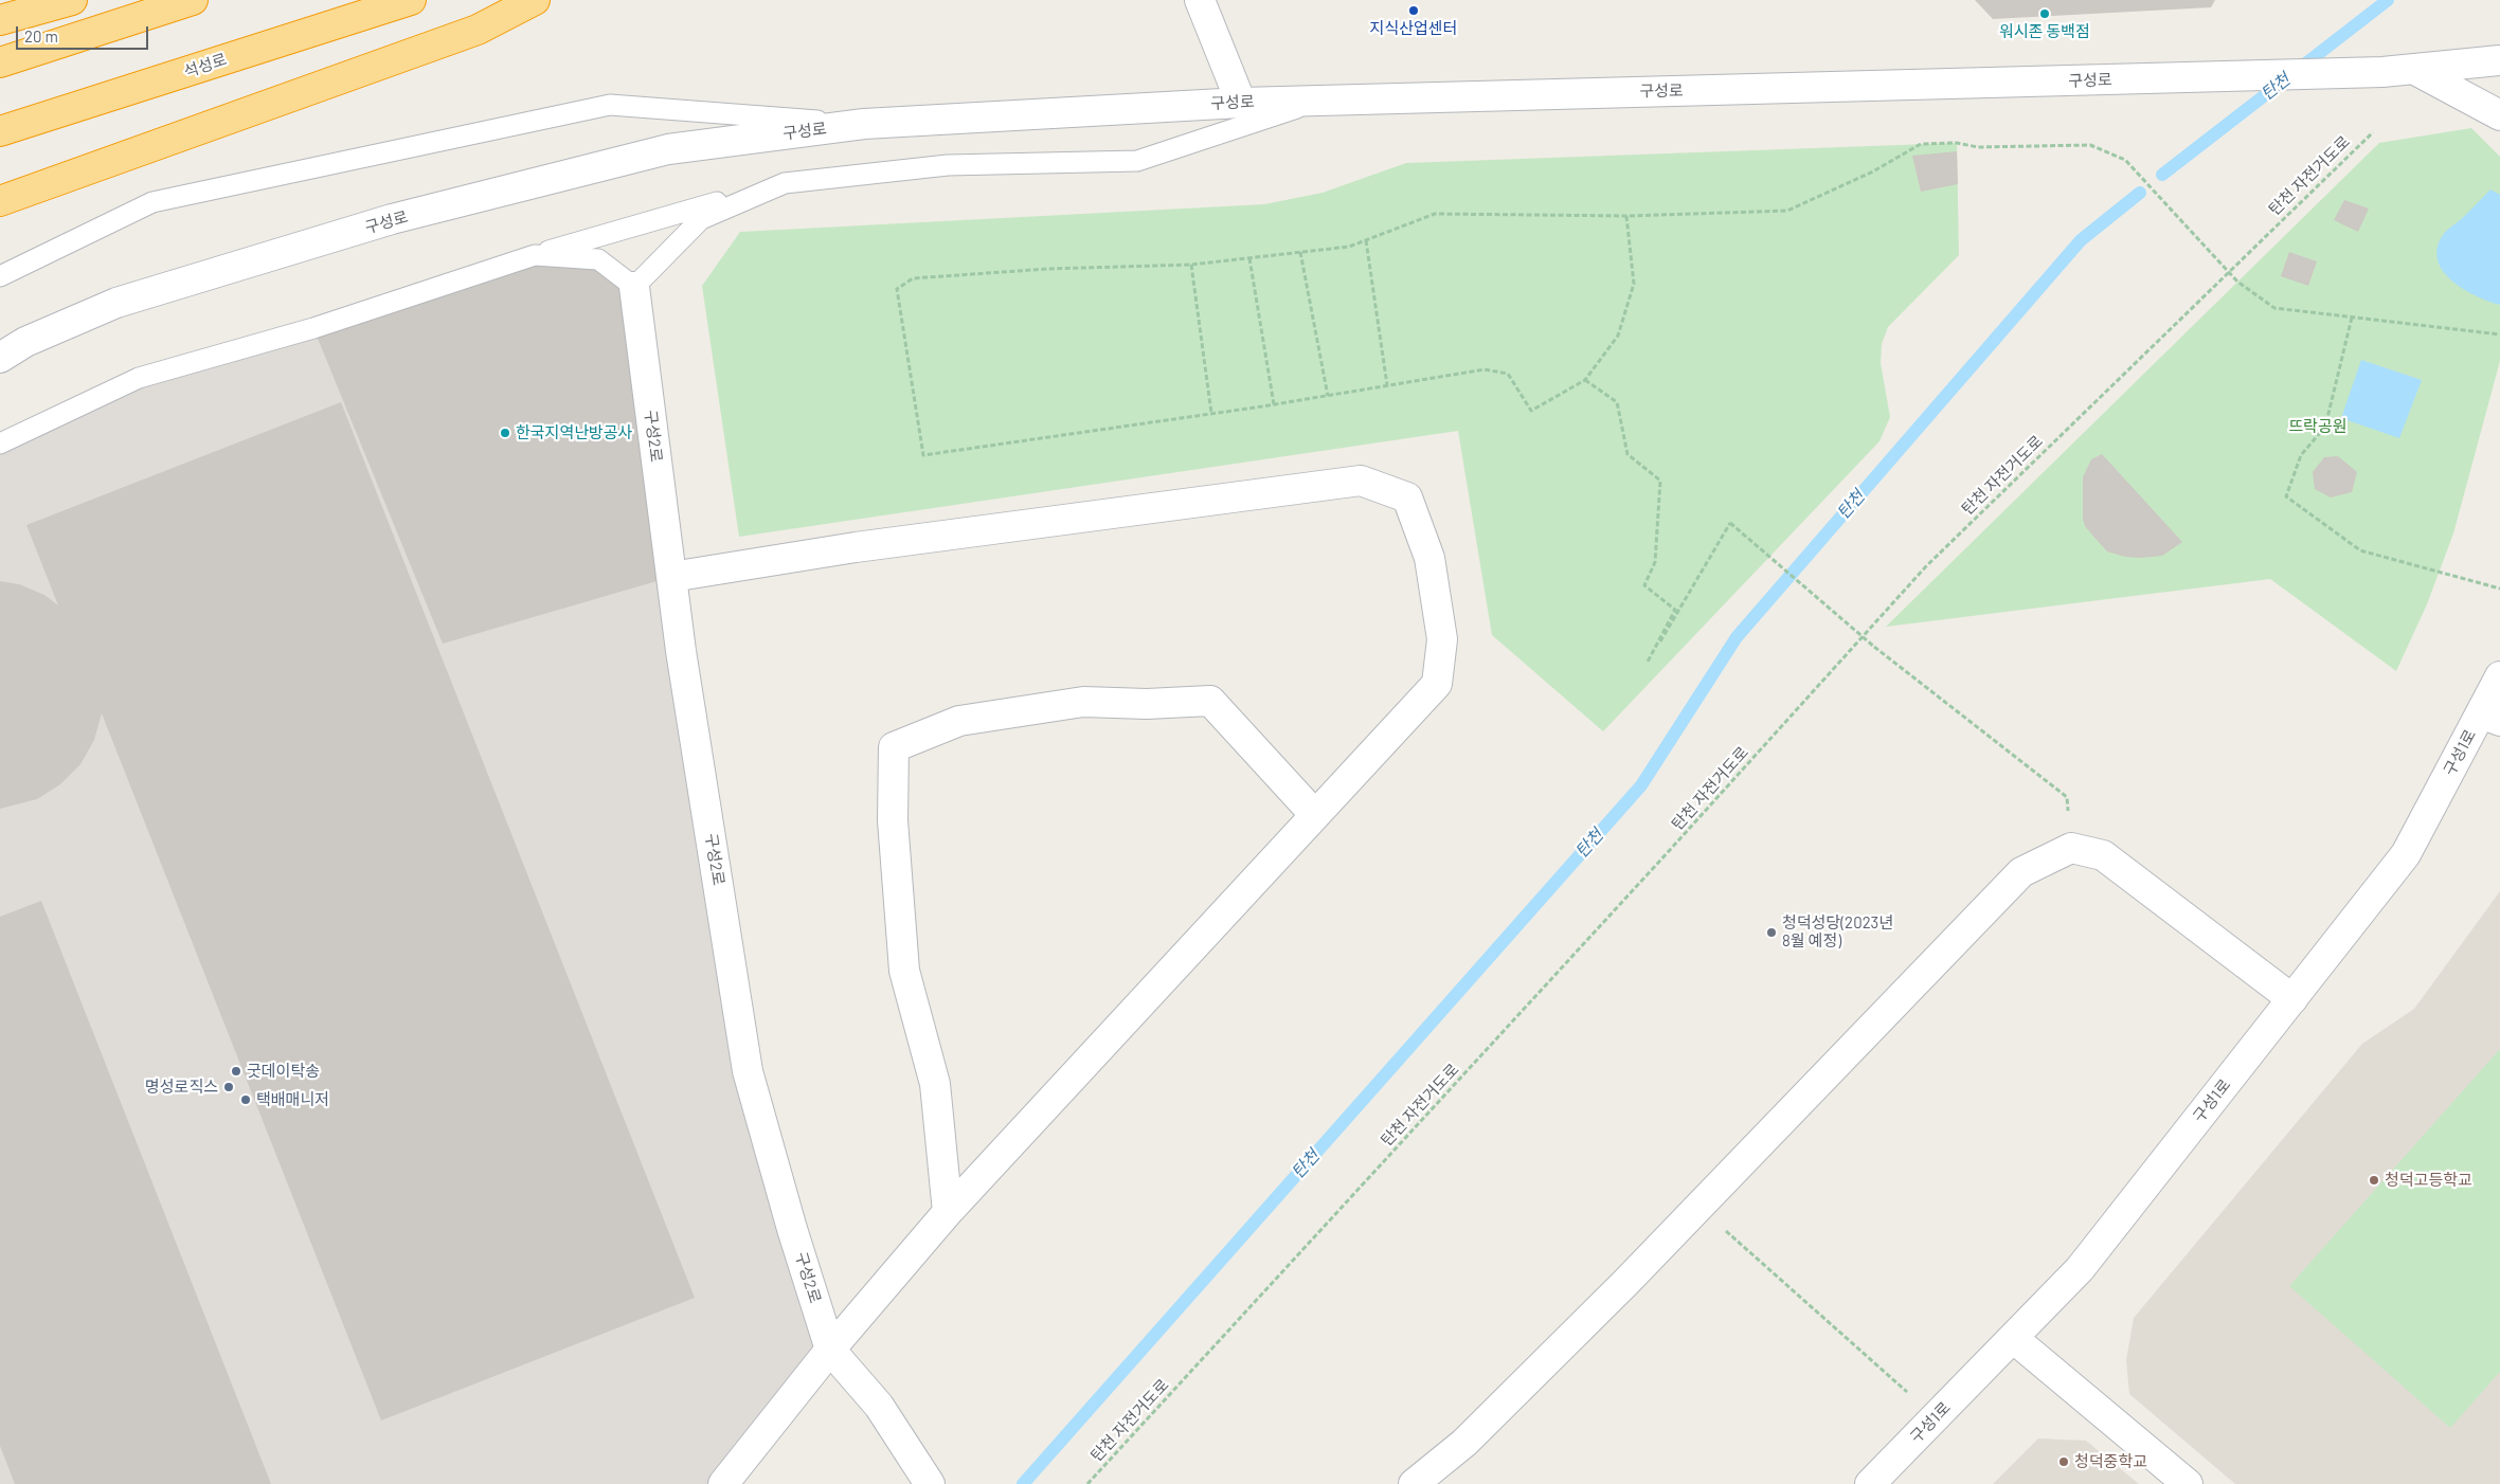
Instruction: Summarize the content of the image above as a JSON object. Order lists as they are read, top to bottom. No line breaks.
{"streets":{"highway":["석성로"],"street":["구성로","구성2로","구성1로"],"path":["탄천 자전거도로"]},"water":["탄천"],"parks":["뜨락공원"],"places":["지식산업센터","워시존 동백점","한국지역난방공사","청덕성당(2023년 8월 예정)","굿데이탁송","명성로직스","택배매니저","청덕고등학교","청덕중학교"],"scale_bar":"20 m"}
